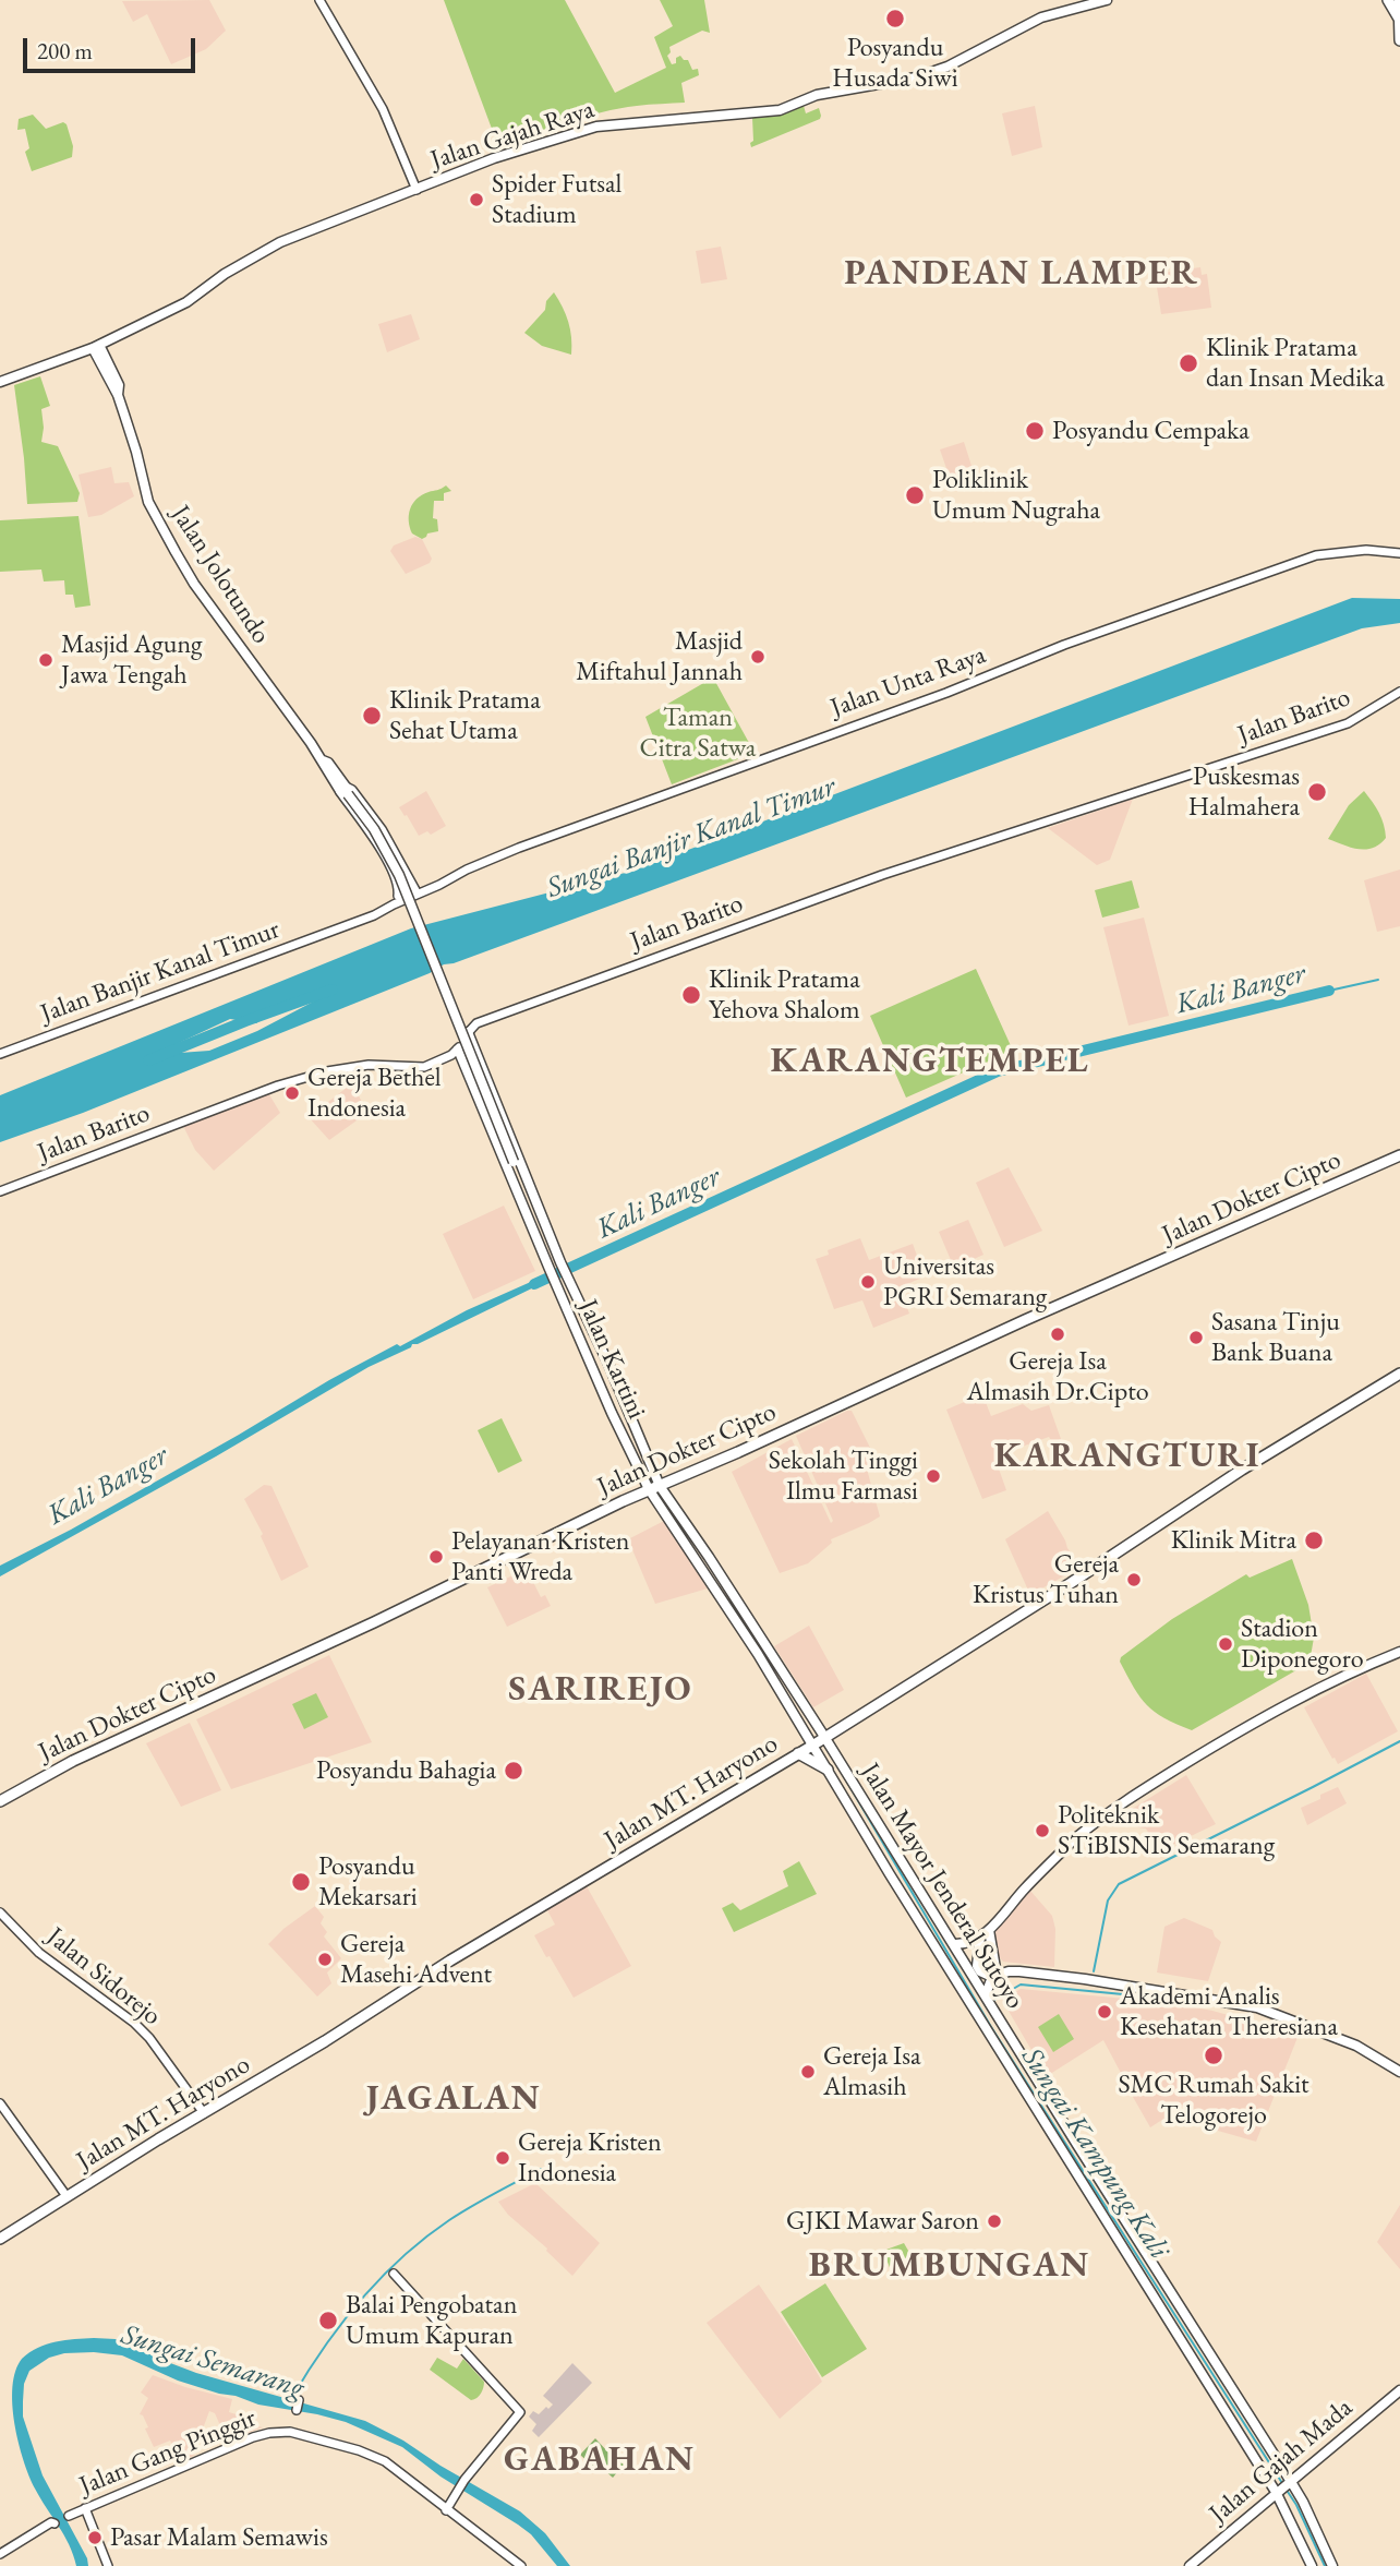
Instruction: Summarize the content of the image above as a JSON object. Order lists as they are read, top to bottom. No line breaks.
{"streets":{"main road":["Jalan Gajah Raya","Jalan Jolotundo","Jalan Dokter Cipto","Jalan Kartini","Jalan MT. Haryono","Jalan Mayor Jenderal Sutoyo","Jalan Gajah Mada"],"street":["Jalan Unta Raya","Jalan Barito","Jalan Banjir Kanal Timur","Jalan Sidorejo","Jalan Gang Pinggir"]},"crossings":[["Jalan Gajah Raya","Jalan Jolotundo"],["Jalan Unta Raya","Jalan Banjir Kanal Timur"],["Jalan Barito","Jalan Kartini"],["Jalan Dokter Cipto","Jalan Kartini"],["Jalan Kartini","Jalan MT. Haryono"],["Jalan Kartini","Jalan Mayor Jenderal Sutoyo"],["Jalan Kartini","Jalan Gajah Mada"],["Jalan MT. Haryono","Jalan Mayor Jenderal Sutoyo"],["Jalan MT. Haryono","Jalan Sidorejo"],["Jalan Mayor Jenderal Sutoyo","Jalan Gajah Mada"]],"districts":["PANDEAN LAMPER","KARANGTEMPEL","KARANGTURI","SARIREJO","JAGALAN","BRUMBUNGAN","GABAHAN"],"water":["Sungai Banjir Kanal Timur","Kali Banger","Sungai Kampung Kali","Sungai Semarang"],"parks":["Taman Citra Satwa"],"places":["Posyandu Husada Siwi","Spider Futsal Stadium","Klinik Pratama dan Insan Medika","Posyandu Cempaka","Poliklinik Umum Nugraha","Masjid Miftahul Jannah","Masjid Agung Jawa Tengah","Klinik Pratama Sehat Utama","Puskesmas Halmahera","Klinik Pratama Yehova Shalom","Gereja Bethel Indonesia","Universitas PGRI Semarang","Gereja Isa Almasih Dr.Cipto","Sasana Tinju Bank Buana","Sekolah Tinggi Ilmu Farmasi","Klinik Mitra","Pelayanan Kristen Panti Wreda","Gereja Kristus Tuhan","Stadion Diponegoro","Posyandu Bahagia","Politeknik STiBISNIS Semarang","Posyandu Mekarsari","Gereja Masehi Advent","Akademi Analis Kesehatan Theresiana","SMC Rumah Sakit Telogorejo","Gereja Isa Almasih","Gereja Kristen Indonesia","GJKI Mawar Saron","Balai Pengobatan Umum Kapuran","Pasar Malam Semawis"],"scale_bar":"200 m"}
